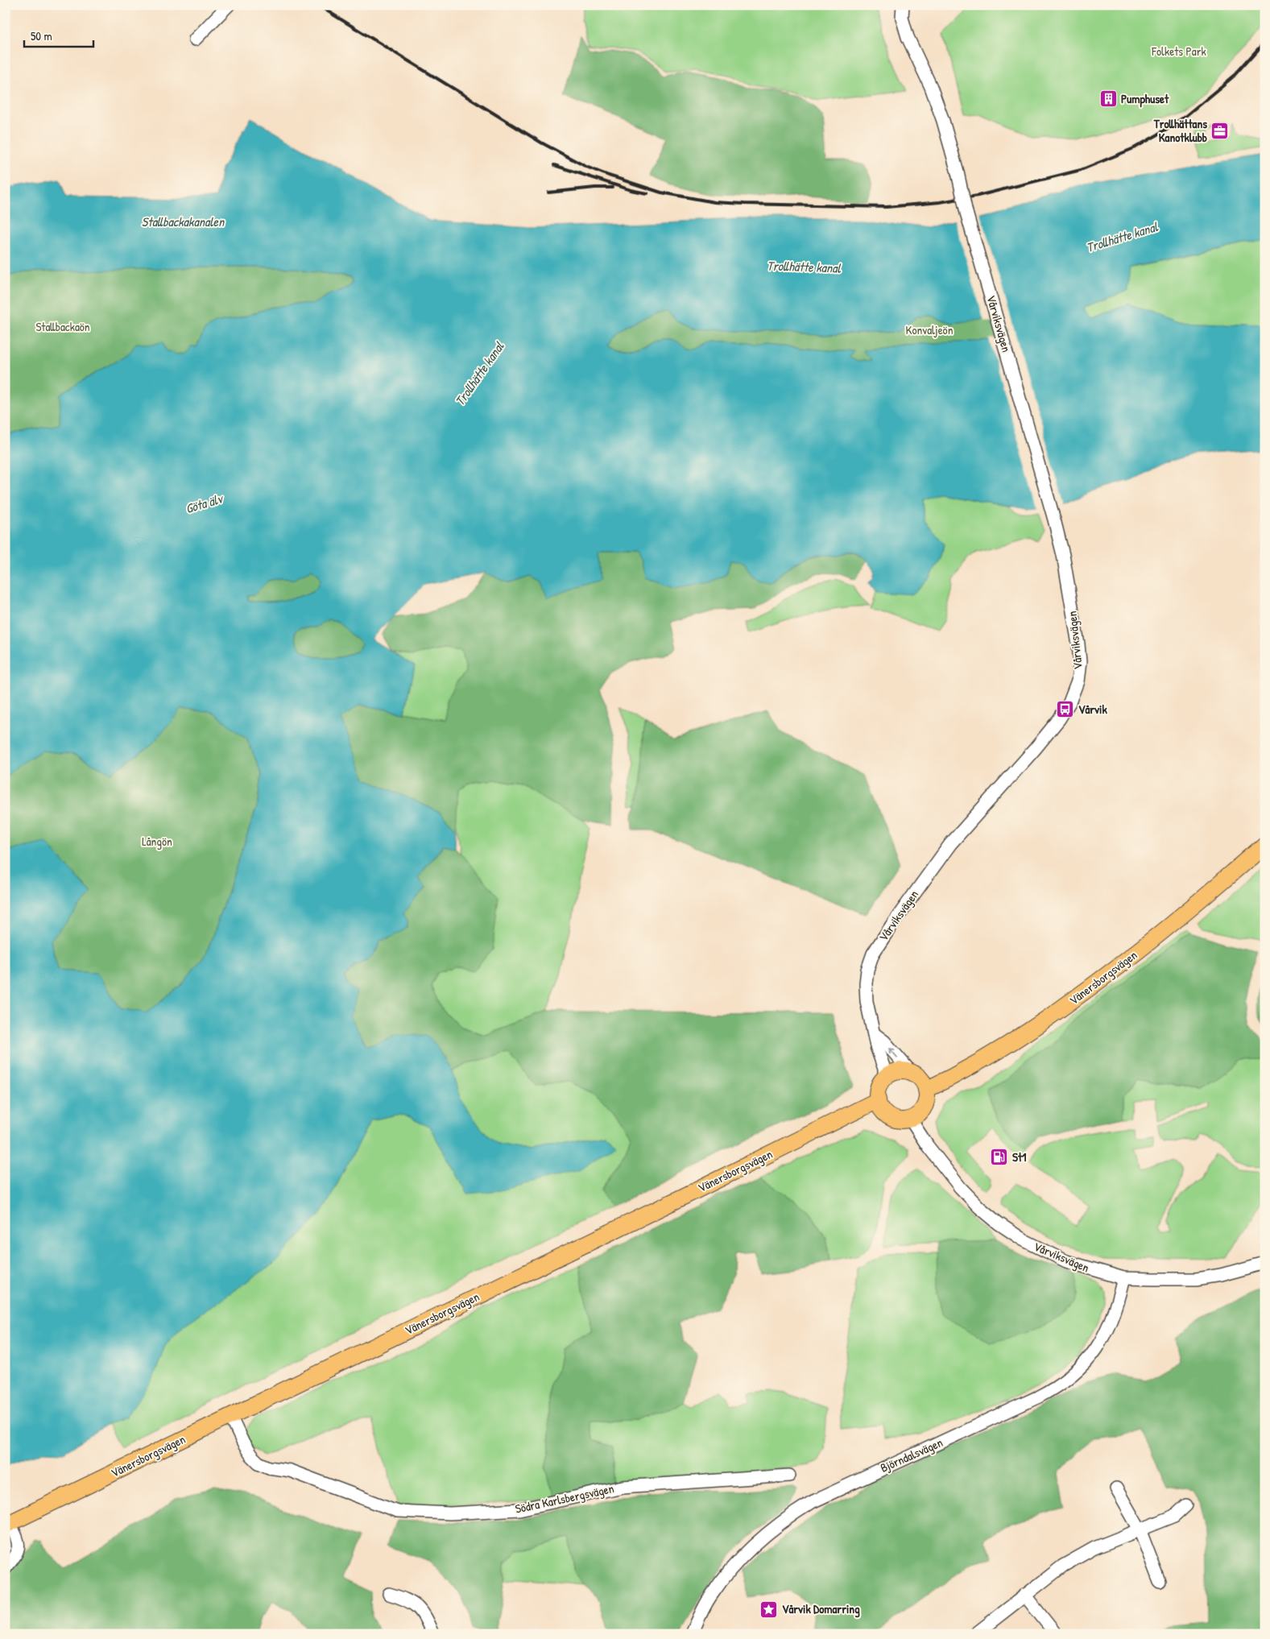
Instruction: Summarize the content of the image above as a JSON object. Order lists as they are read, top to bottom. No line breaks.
{"streets":{"main road":["Vänersborgsvägen"],"street":["Vårviksvägen","Björndalsvägen","Södra Karlsbergsvägen"]},"crossings":[["Vårviksvägen","Vänersborgsvägen"],["Vårviksvägen","Björndalsvägen"],["Vänersborgsvägen","Södra Karlsbergsvägen"]],"water":["Stallbackakanalen","Trollhätte kanal","Göta älv"],"parks":["Folkets Park","Stallbackaön","Konvaljeön","Långön"],"places":{"building":["Pumphuset"],"office":["Trollhättans Kanotklubb"],"bus stop":["Vårvik"],"fuel station":["St1"],"place":["Vårvik Domarring"]},"scale_bar":"50 m"}
